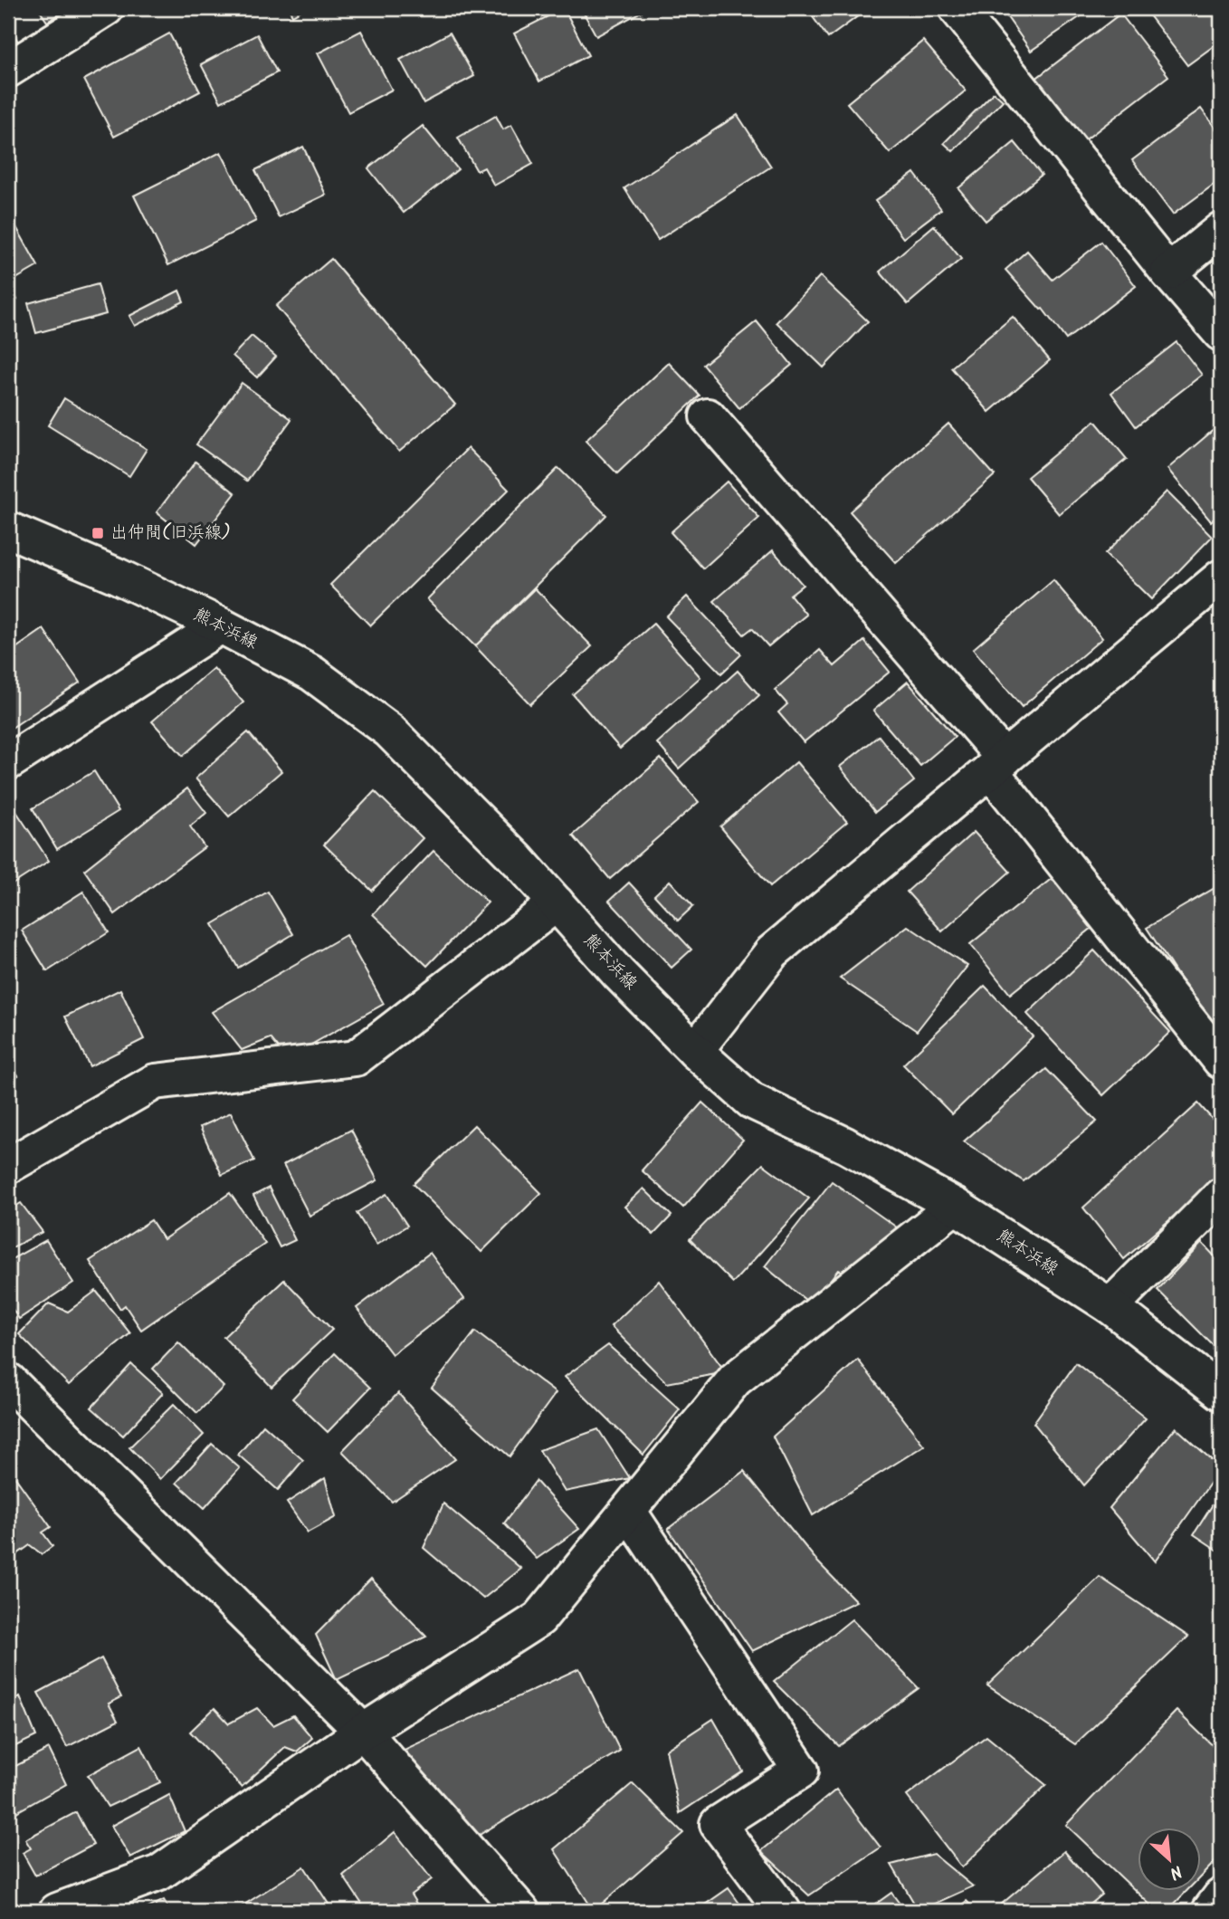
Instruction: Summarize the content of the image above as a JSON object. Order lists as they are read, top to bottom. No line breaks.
{"streets":{"street":["熊本浜線"]},"places":{"transit":["出仲間(旧浜線)"]},"north":"bottom right"}
